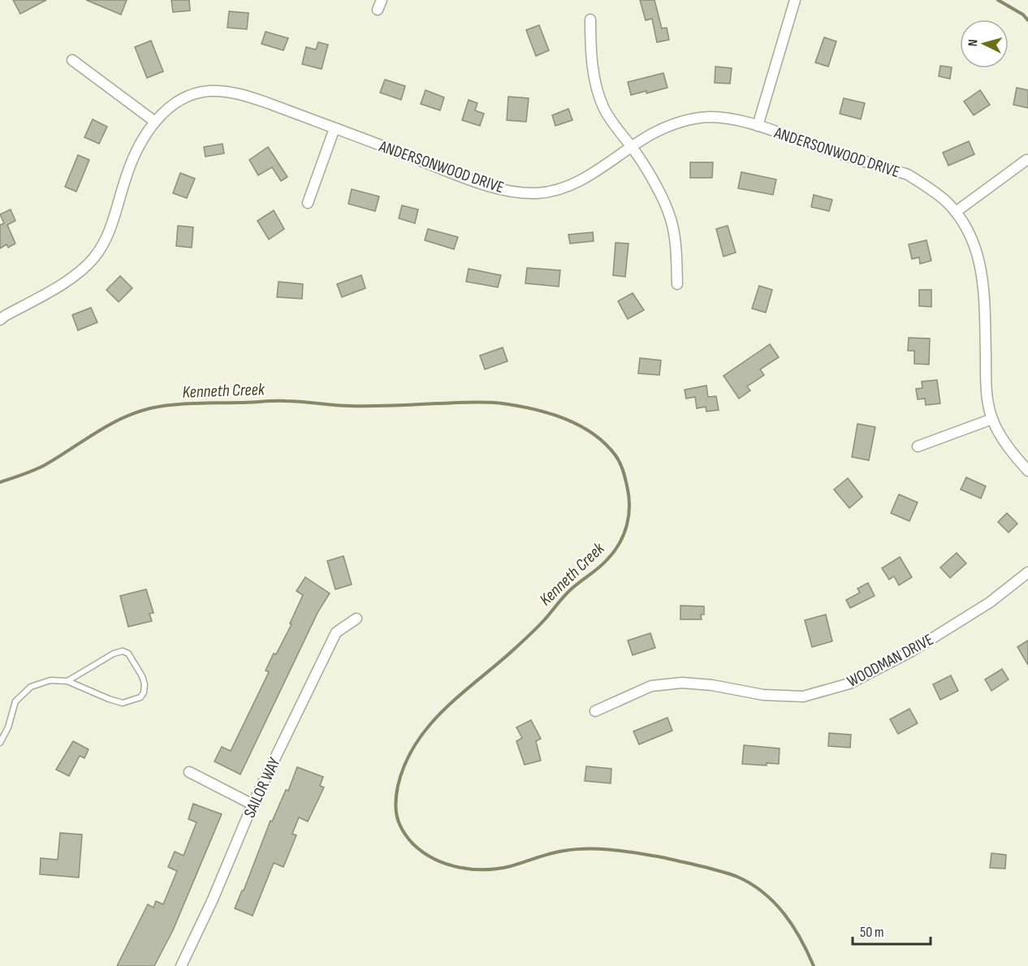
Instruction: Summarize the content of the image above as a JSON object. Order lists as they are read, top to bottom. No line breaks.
{"streets":{"street":["ANDERSONWOOD DRIVE","WOODMAN DRIVE","SAILOR WAY"]},"water":["Kenneth Creek"],"scale_bar":"50 m","north":"left"}
